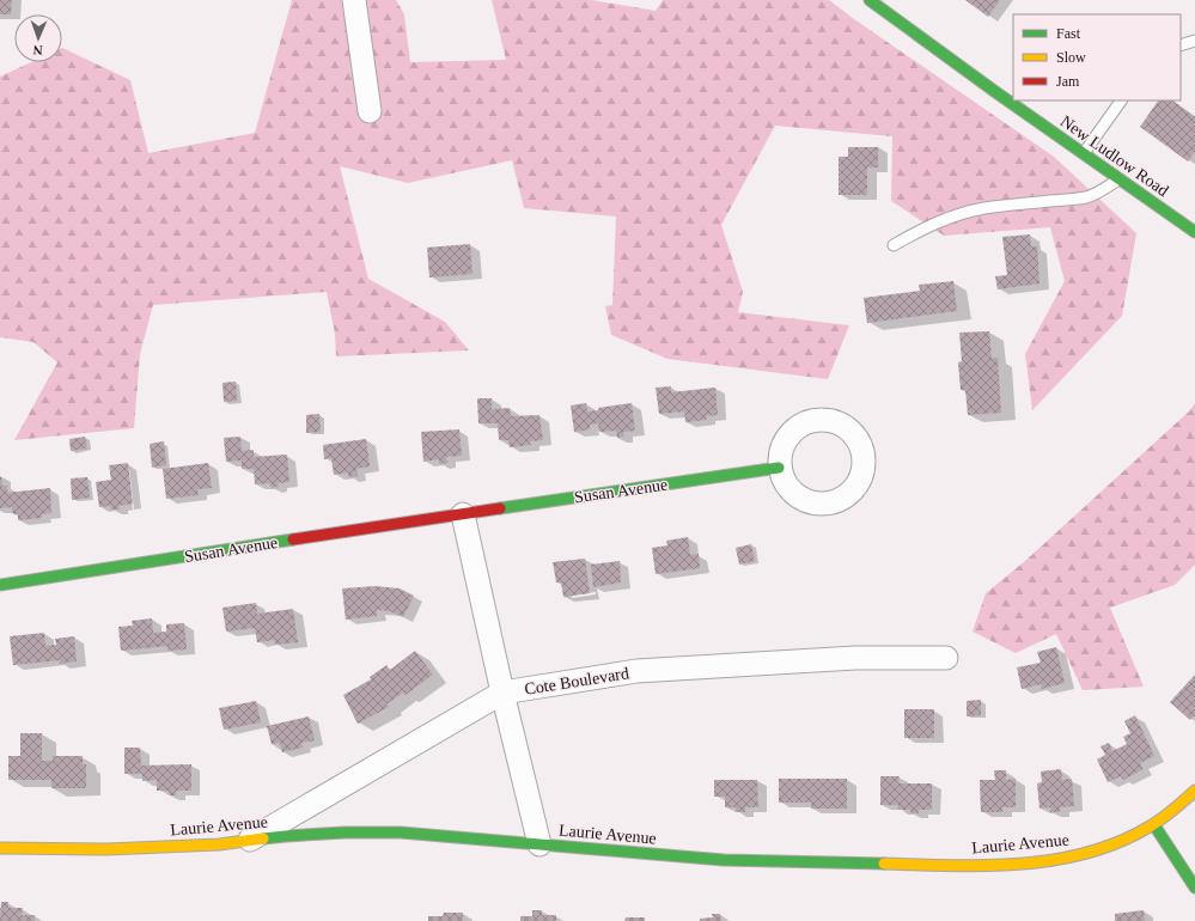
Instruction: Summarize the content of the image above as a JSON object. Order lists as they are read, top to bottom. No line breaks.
{"streets":{"street":["New Ludlow Road","Susan Avenue","Cote Boulevard","Laurie Avenue"]},"crossings":[["Cote Boulevard","Laurie Avenue"]],"legend":["Fast","Slow","Jam"],"north":"bottom"}
